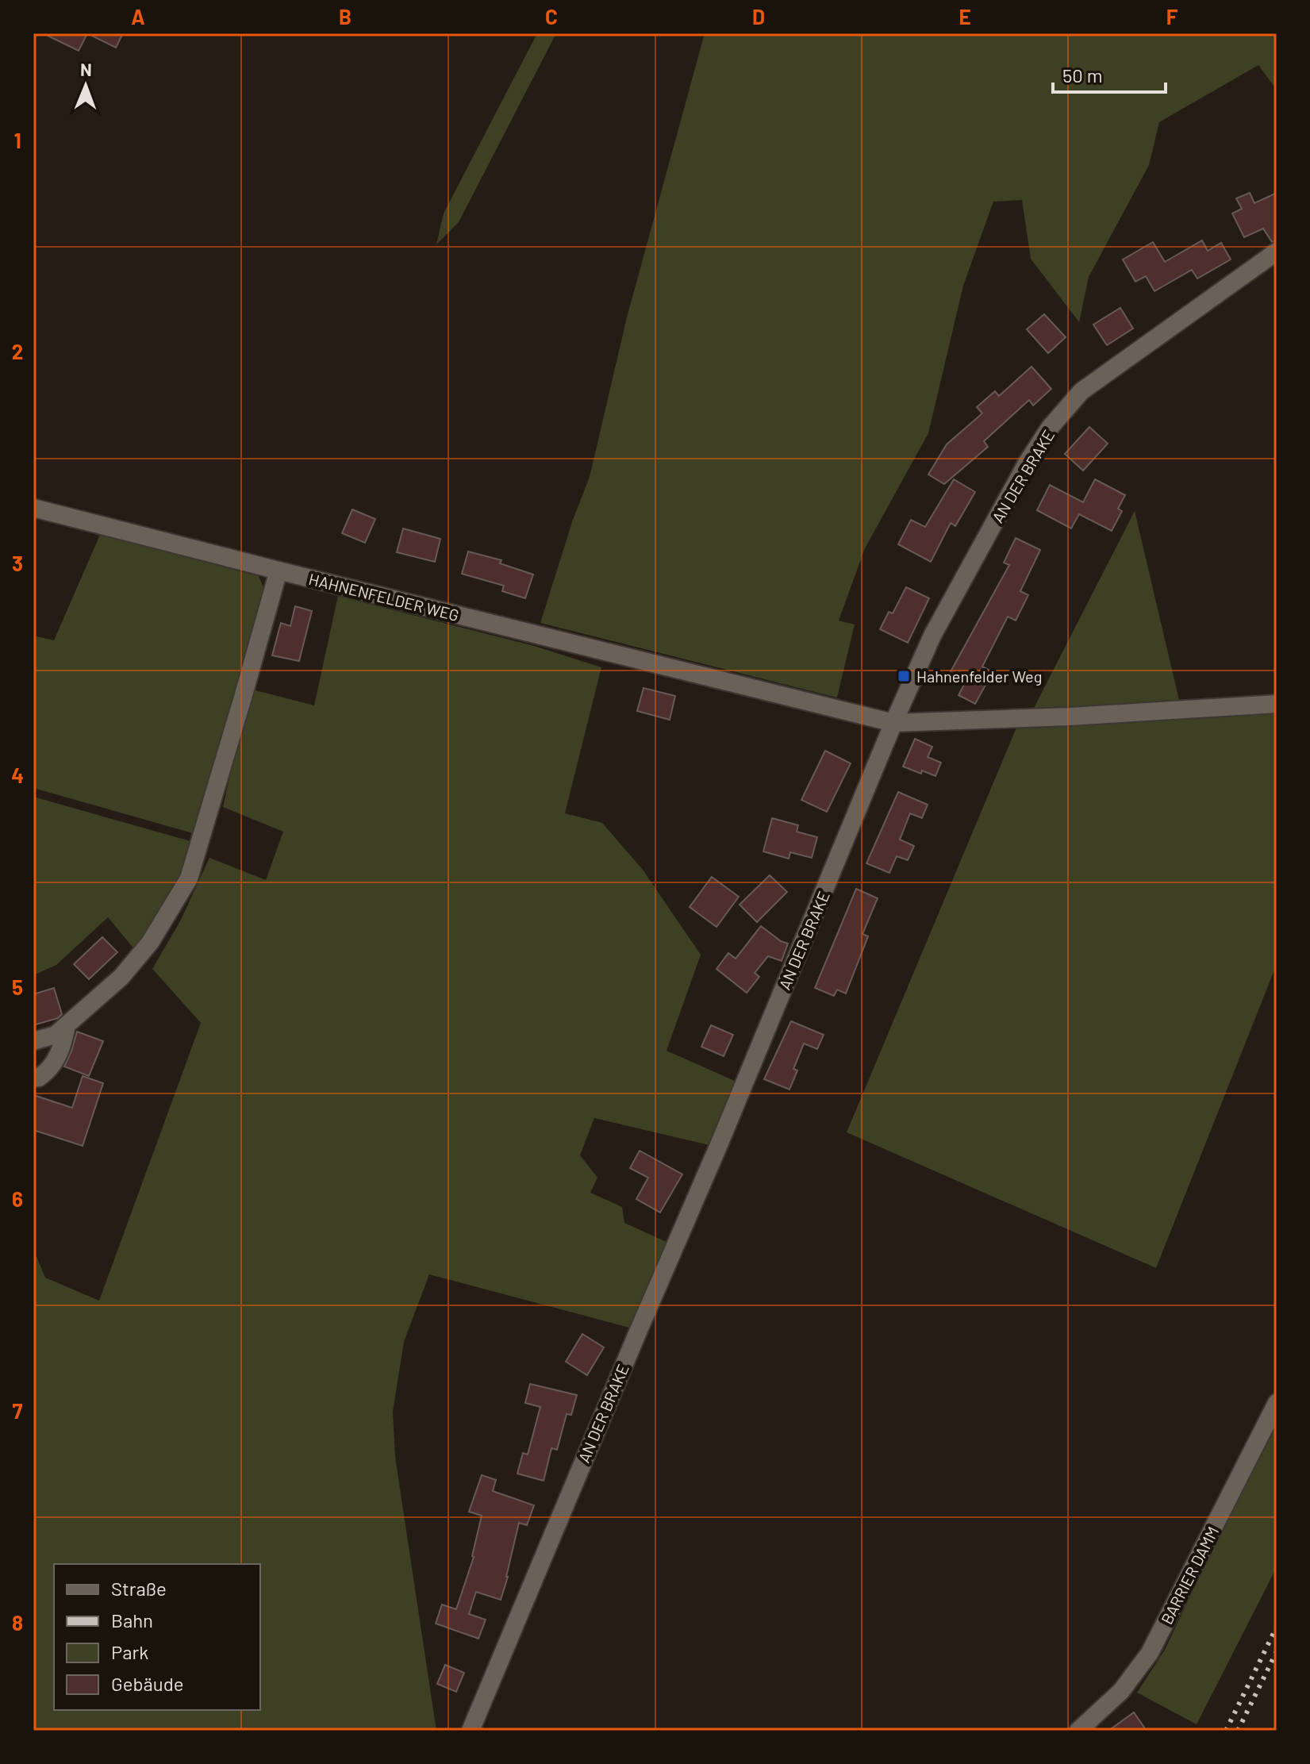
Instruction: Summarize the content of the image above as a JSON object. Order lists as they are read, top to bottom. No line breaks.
{"streets":{"street":["AN DER BRAKE","HAHNENFELDER WEG","BARRIER DAMM"]},"crossings":[["AN DER BRAKE","HAHNENFELDER WEG"]],"places":{"transit":["Hahnenfelder Weg"]},"legend":["Straße","Bahn","Park","Gebäude"],"scale_bar":"50 m","north":"top","grid":{"columns":["A","B","C","D","E","F"],"rows":["1","2","3","4","5","6","7","8"]}}
